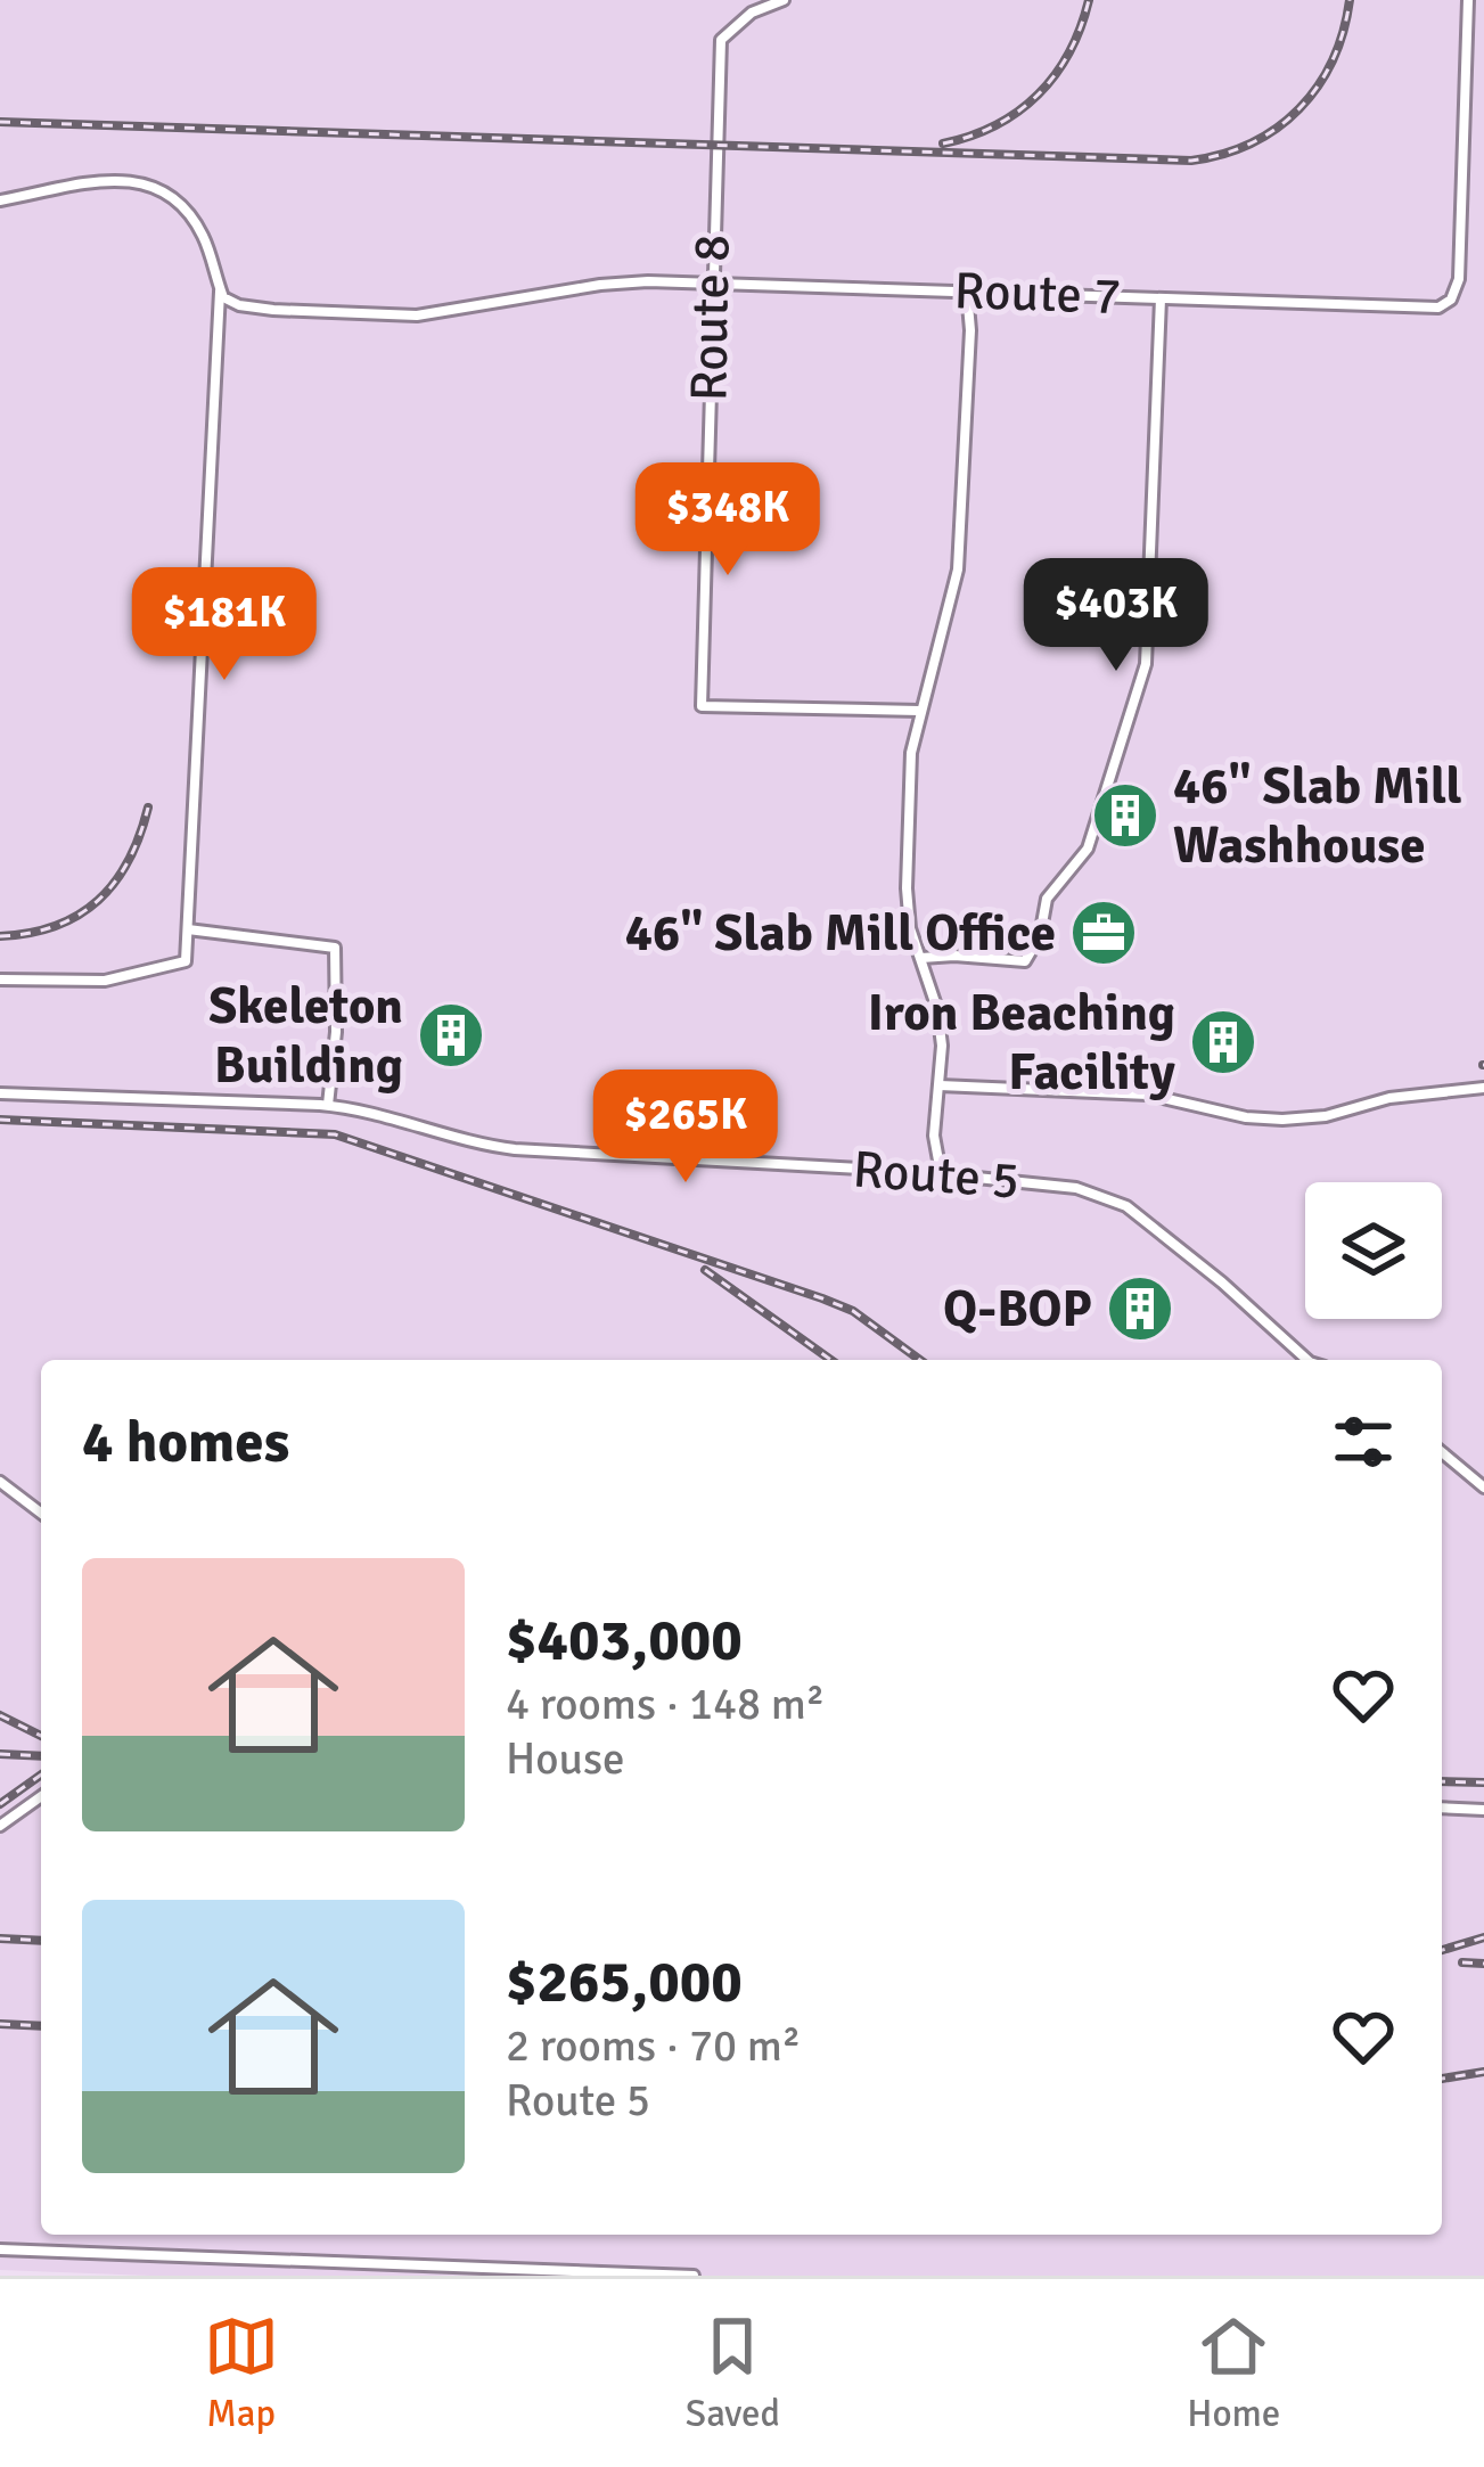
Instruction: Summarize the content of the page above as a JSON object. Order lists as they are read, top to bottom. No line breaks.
{"streets":{"street":["Route 7","Route 8","Route 5"]},"crossings":[["Route 7","Route 8"]],"places":{"building":["46\" Slab Mill Washhouse","Skeleton Building","Iron Beaching Facility","Q-BOP"],"office":["46\" Slab Mill Office"]},"page":{"price":["$348K","$403K","$181K","$265K"],"heading":"4 homes","list":[{"name":"$403,000","note":"4 rooms · 148 m² · House"},{"name":"$265,000","note":"2 rooms · 70 m² · Route 5"}],"tabs":["Map","Saved","Home"]}}
